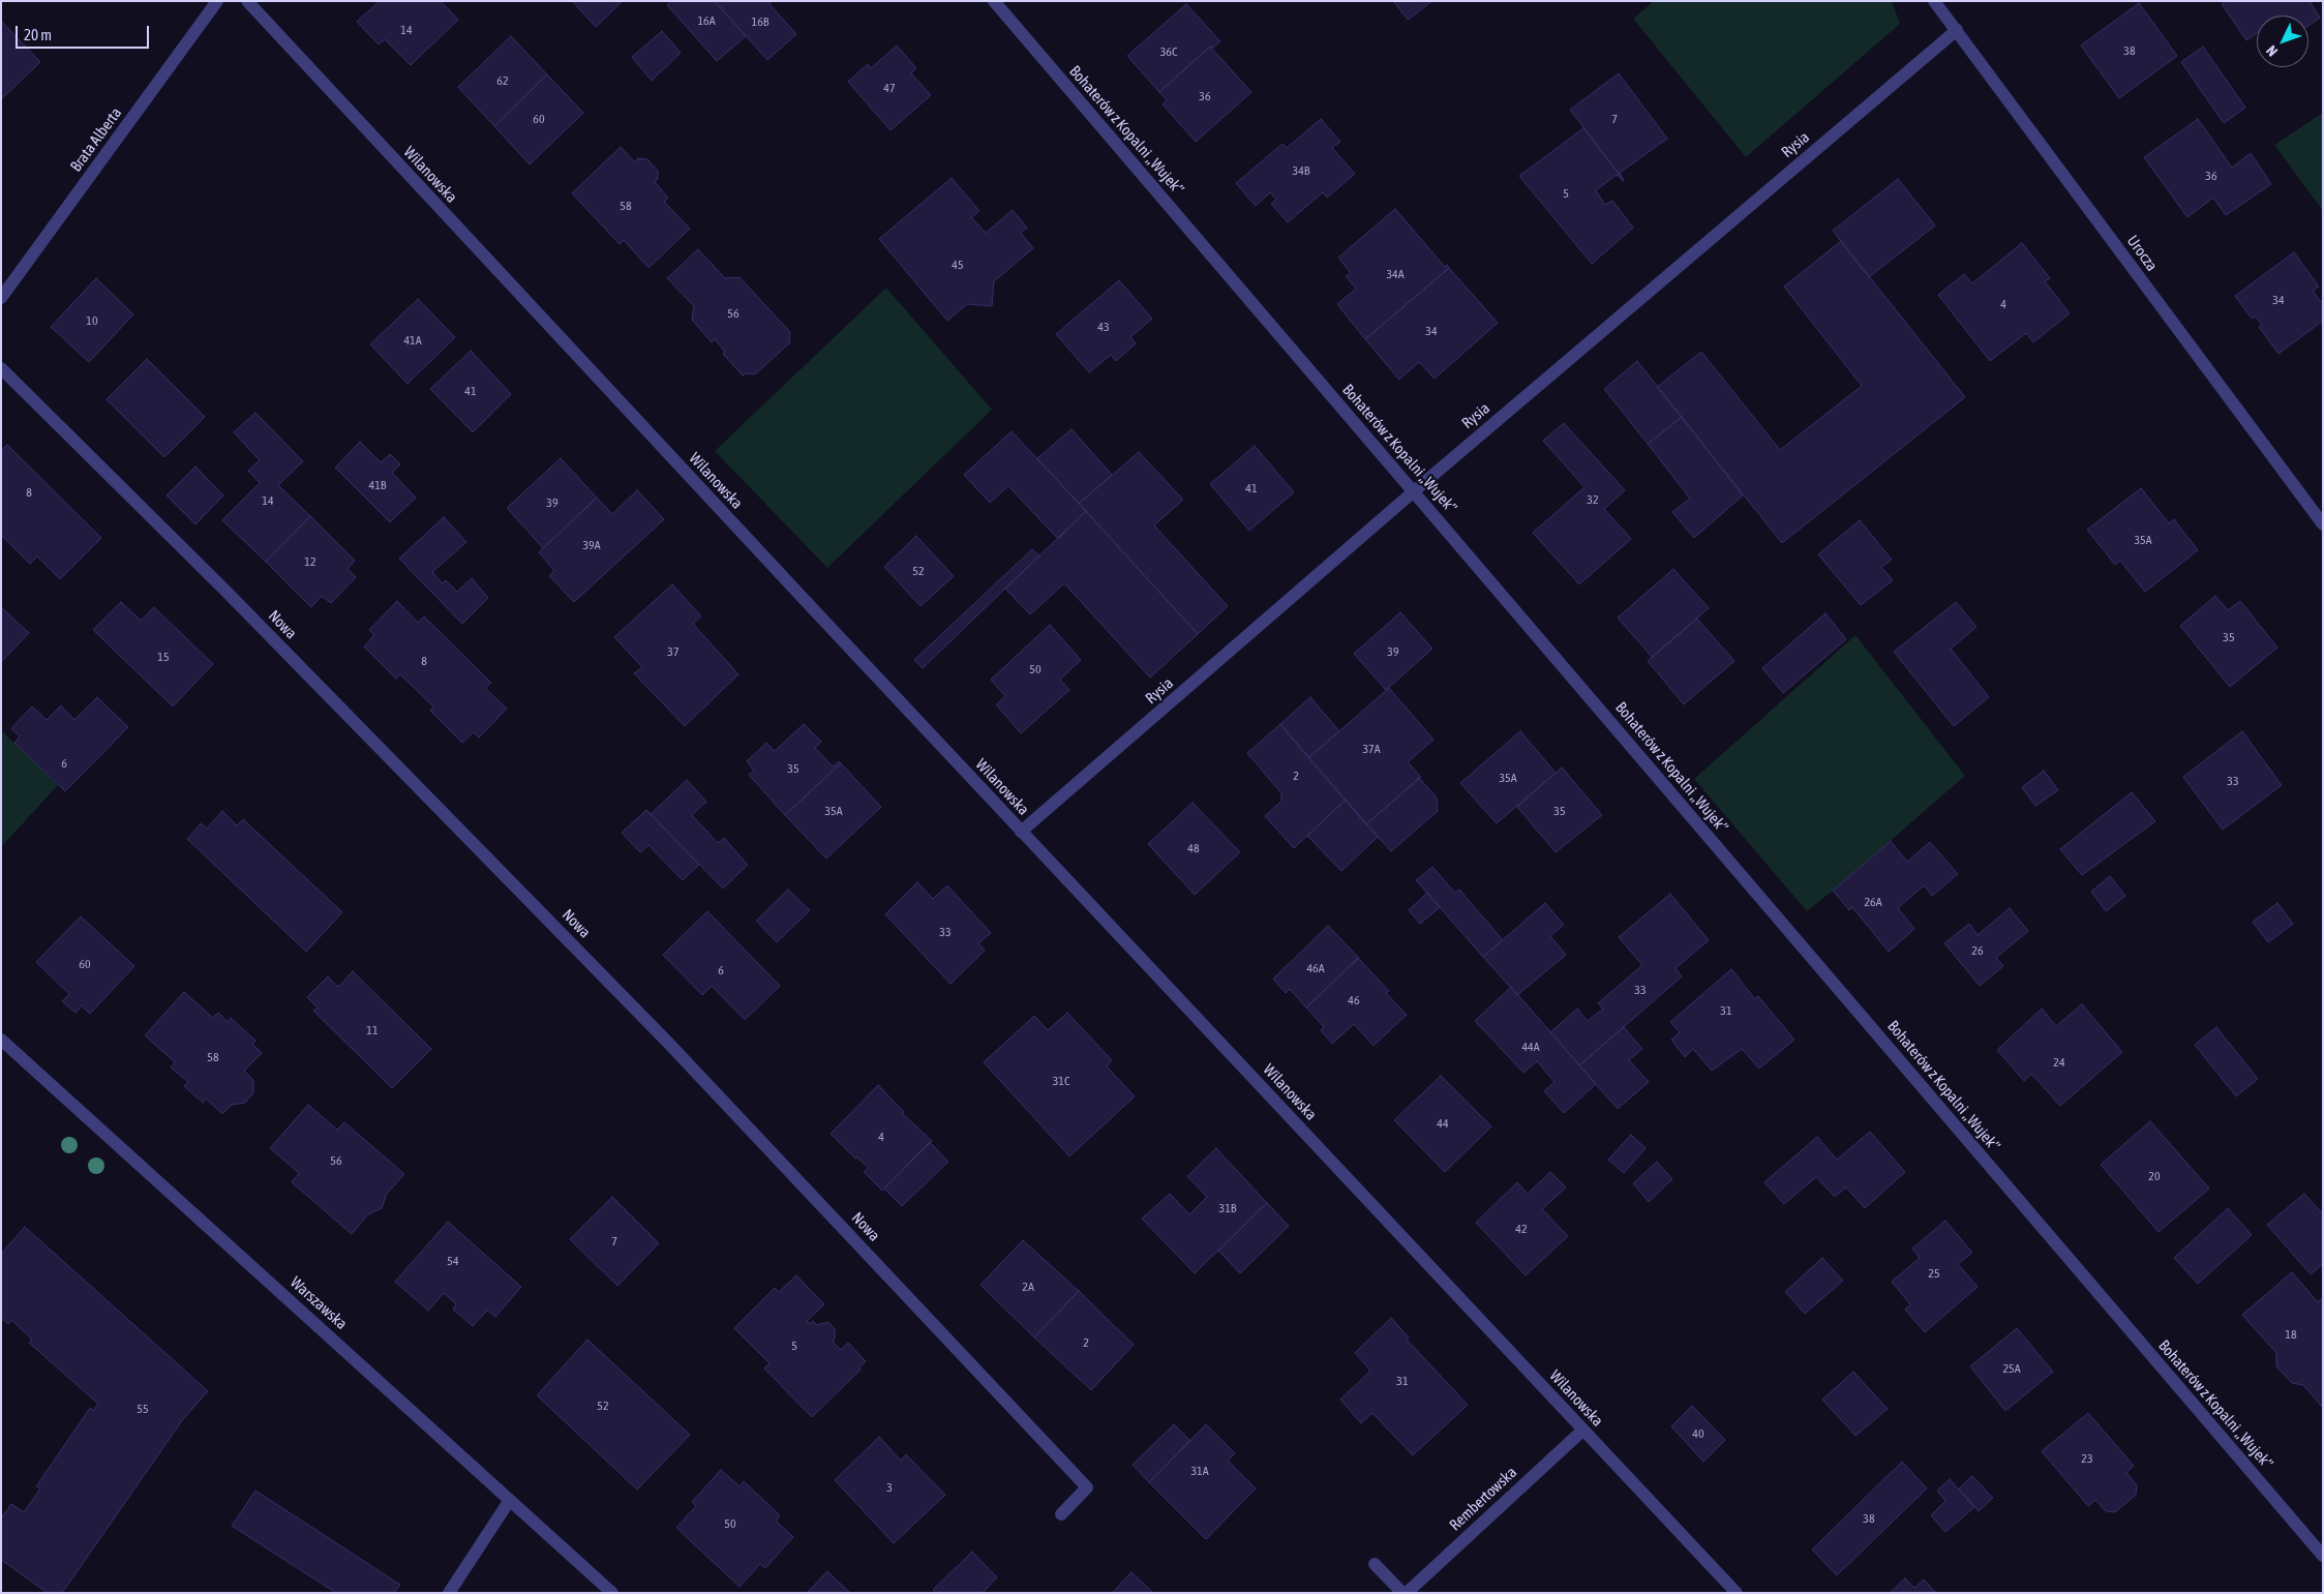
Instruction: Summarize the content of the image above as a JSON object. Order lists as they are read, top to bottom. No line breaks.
{"streets":{"street":["Bohaterów z Kopalni „Wujek”","Brata Alberta","Rysia","Wilanowska","Urocza","Nowa","Warszawska","Rembertowska"]},"crossings":[["Bohaterów z Kopalni „Wujek”","Rysia"],["Rysia","Wilanowska"],["Rysia","Urocza"],["Wilanowska","Rembertowska"]],"house_numbers":["16A","16B","14","38","36C","62","47","36","60","7","34B","36","5","58","45","34A","34","4","56","10","43","34","41A","41","41B","41","8","32","14","39","35A","39A","12","52","35","37","39","15","8","50","37A","6","35","2","35A","33","35A","35","48","26A","33","26","60","46A","6","33","46","31","11","44A","58","24","31C","44","4","56","20","31B","42","7","54","25","2A","18","2","5","25A","31","52","55","40","23","31A","3","38","50"],"scale_bar":"20 m","north":"bottom left"}
